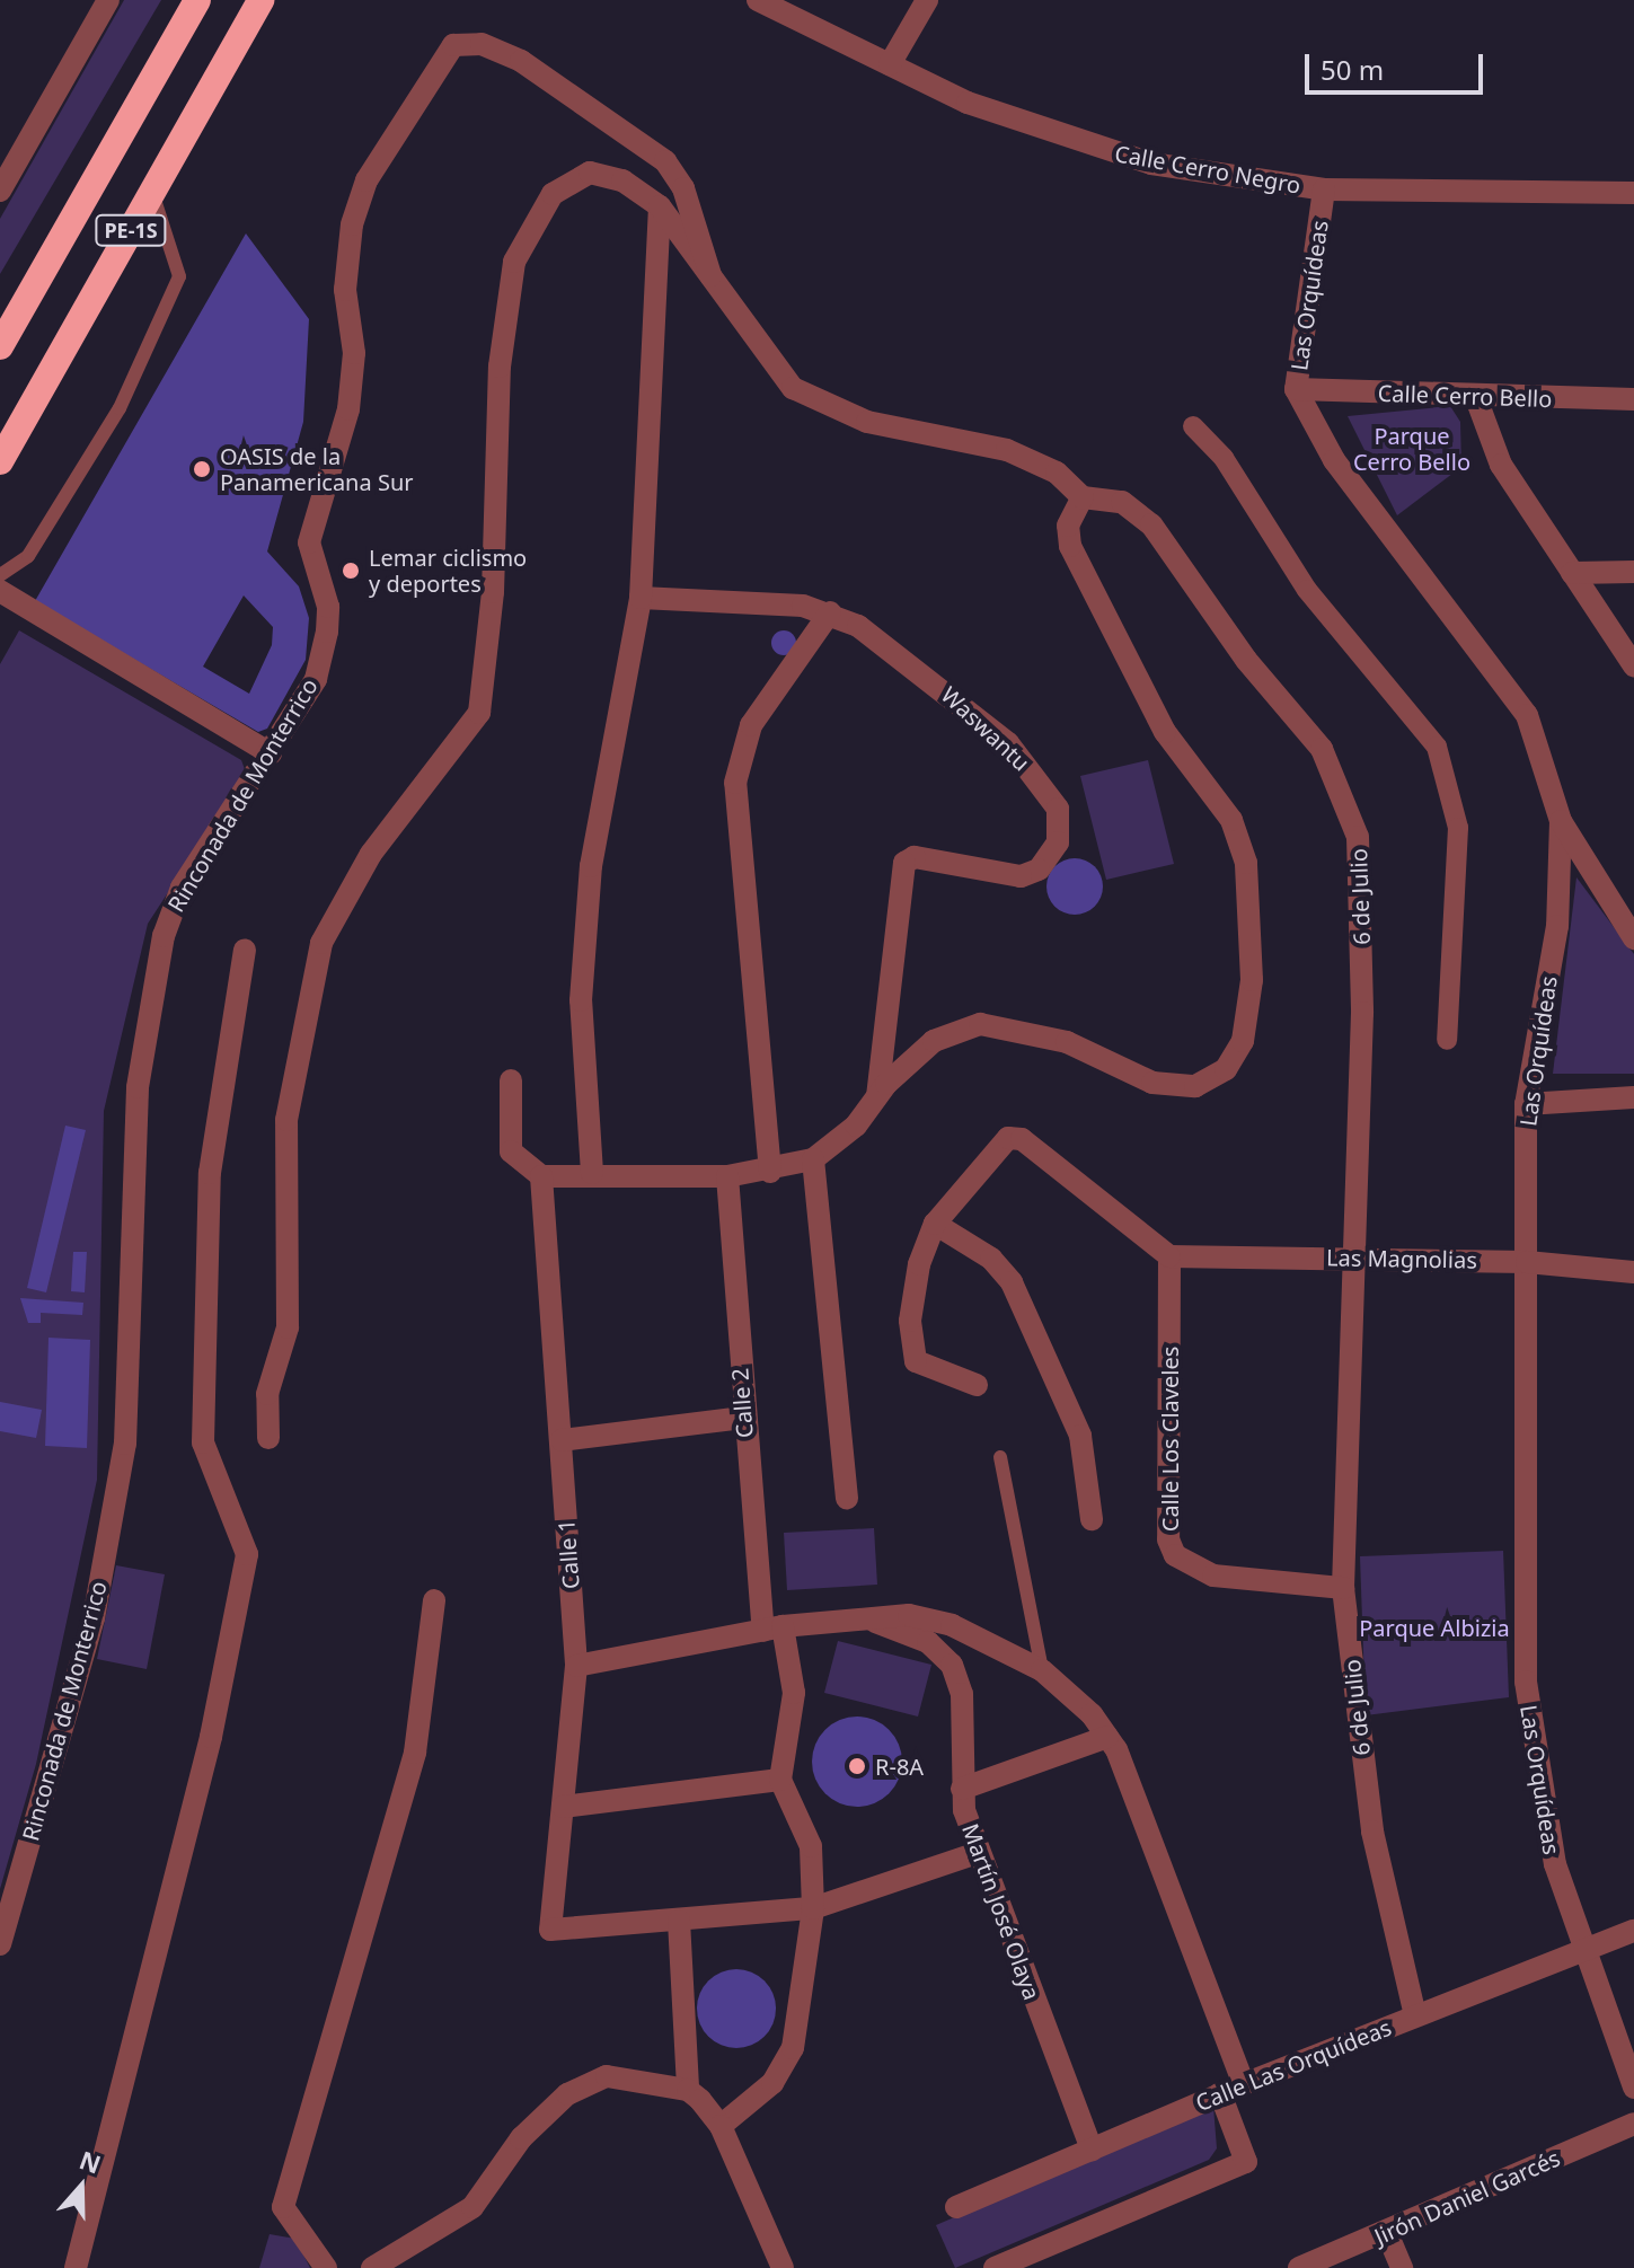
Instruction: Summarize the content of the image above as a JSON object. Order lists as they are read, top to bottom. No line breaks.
{"streets":{"highway":["PE-1S"],"street":["Calle Cerro Negro","Las Orquídeas","Calle Cerro Bello","Waswantu","Rinconada de Monterrico","6 de Julio","Las Magnolias","Calle 2","Calle Los Claveles","Calle 1","Martín José Olaya","Calle Las Orquídeas","Jirón Daniel Garcés"]},"crossings":[["Calle Cerro Negro","Las Orquídeas"],["Las Orquídeas","Calle Cerro Bello"],["Las Orquídeas","Las Magnolias"],["Las Orquídeas","Calle Las Orquídeas"],["6 de Julio","Las Magnolias"],["6 de Julio","Calle Los Claveles"],["6 de Julio","Calle Las Orquídeas"],["Las Magnolias","Calle Los Claveles"],["Martín José Olaya","Calle Las Orquídeas"]],"parks":["Parque Cerro Bello","Parque Albizia"],"places":["OASIS de la Panamericana Sur","Lemar ciclismo y deportes","R-8A"],"scale_bar":"50 m","north":"top"}
